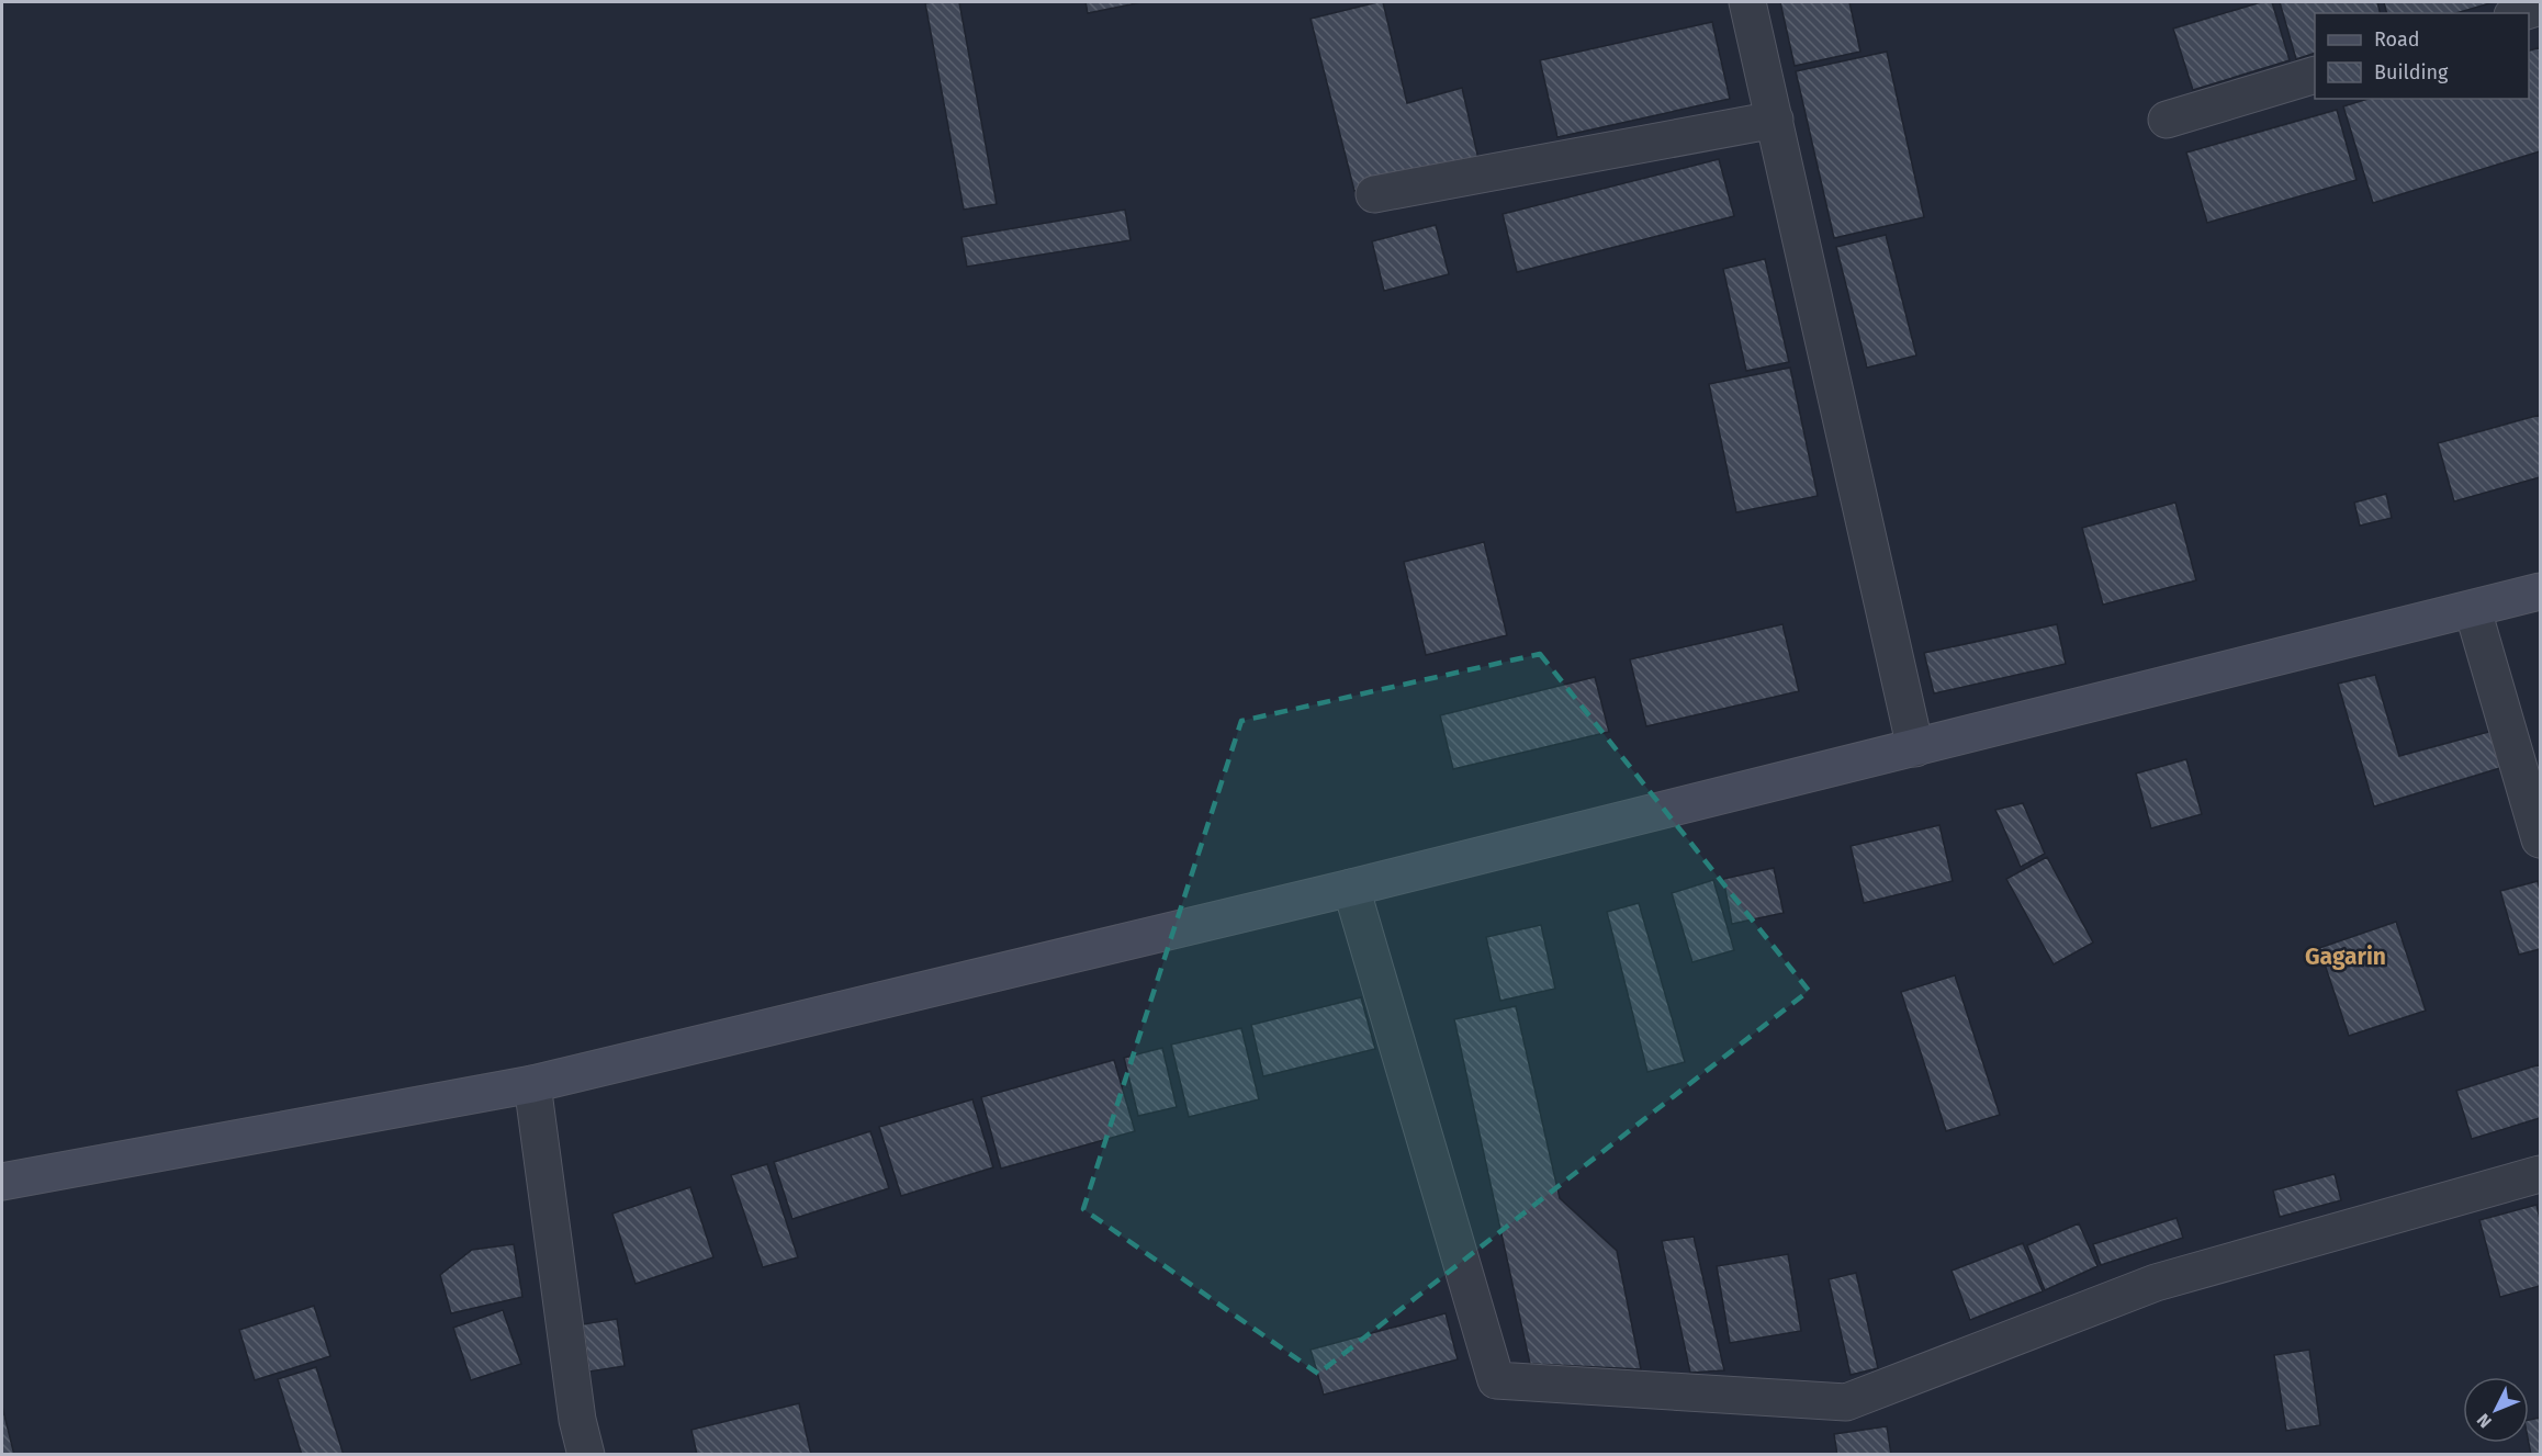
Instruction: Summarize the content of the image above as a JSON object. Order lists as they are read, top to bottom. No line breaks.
{"districts":["Gagarin"],"legend":["Road","Building"],"north":"bottom left"}
